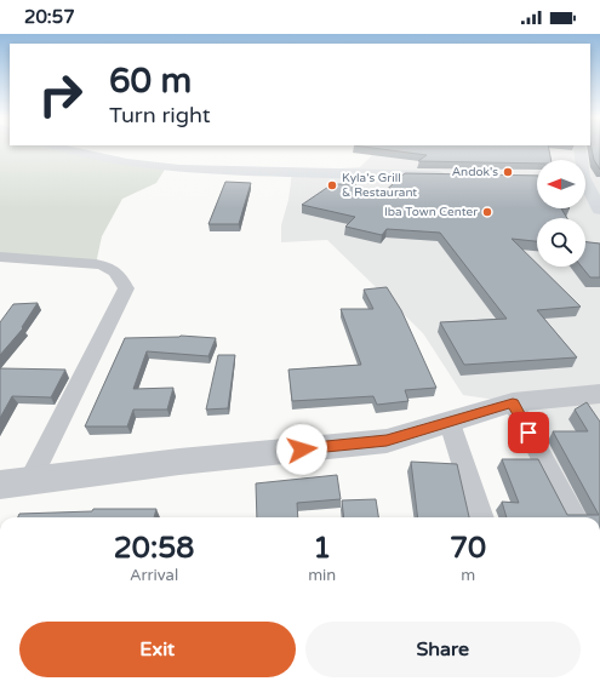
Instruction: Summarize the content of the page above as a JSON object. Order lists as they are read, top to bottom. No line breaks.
{"places":["Andok's","Kyla's Grill & Restaurant","Iba Town Center"],"north":"left","page":{"status":"20:57","turn":["60 m","Turn right"],"eta":["20:58","Arrival","1","min","70","m"],"buttons":["Exit","Share"]}}
